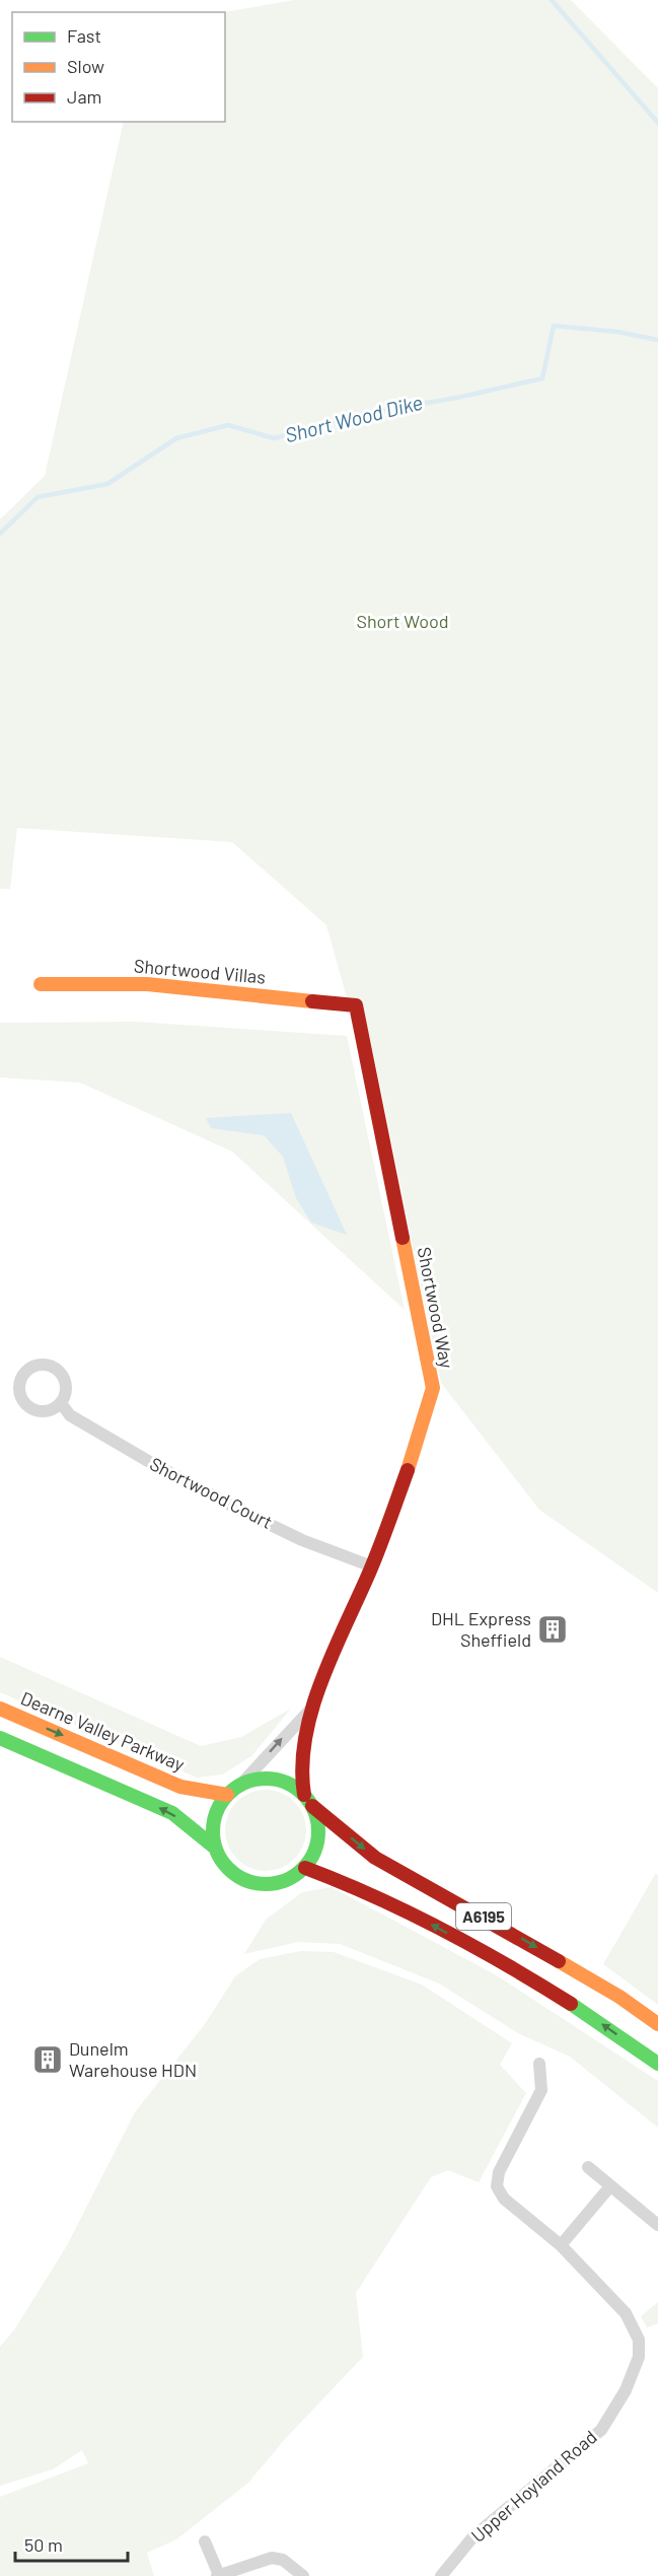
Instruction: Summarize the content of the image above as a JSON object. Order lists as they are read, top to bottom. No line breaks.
{"streets":{"main road":["Shortwood Villas","Shortwood Way","Dearne Valley Parkway","A6195"],"street":["Shortwood Court","Upper Hoyland Road"]},"crossings":[["Shortwood Villas","Shortwood Way"],["Shortwood Way","Shortwood Court"],["Shortwood Way","Dearne Valley Parkway"],["Shortwood Way","A6195"],["Dearne Valley Parkway","A6195"]],"water":["Short Wood Dike"],"parks":["Short Wood"],"places":{"building":["DHL Express Sheffield","Dunelm Warehouse HDN"]},"legend":["Fast","Slow","Jam"],"scale_bar":"50 m"}
